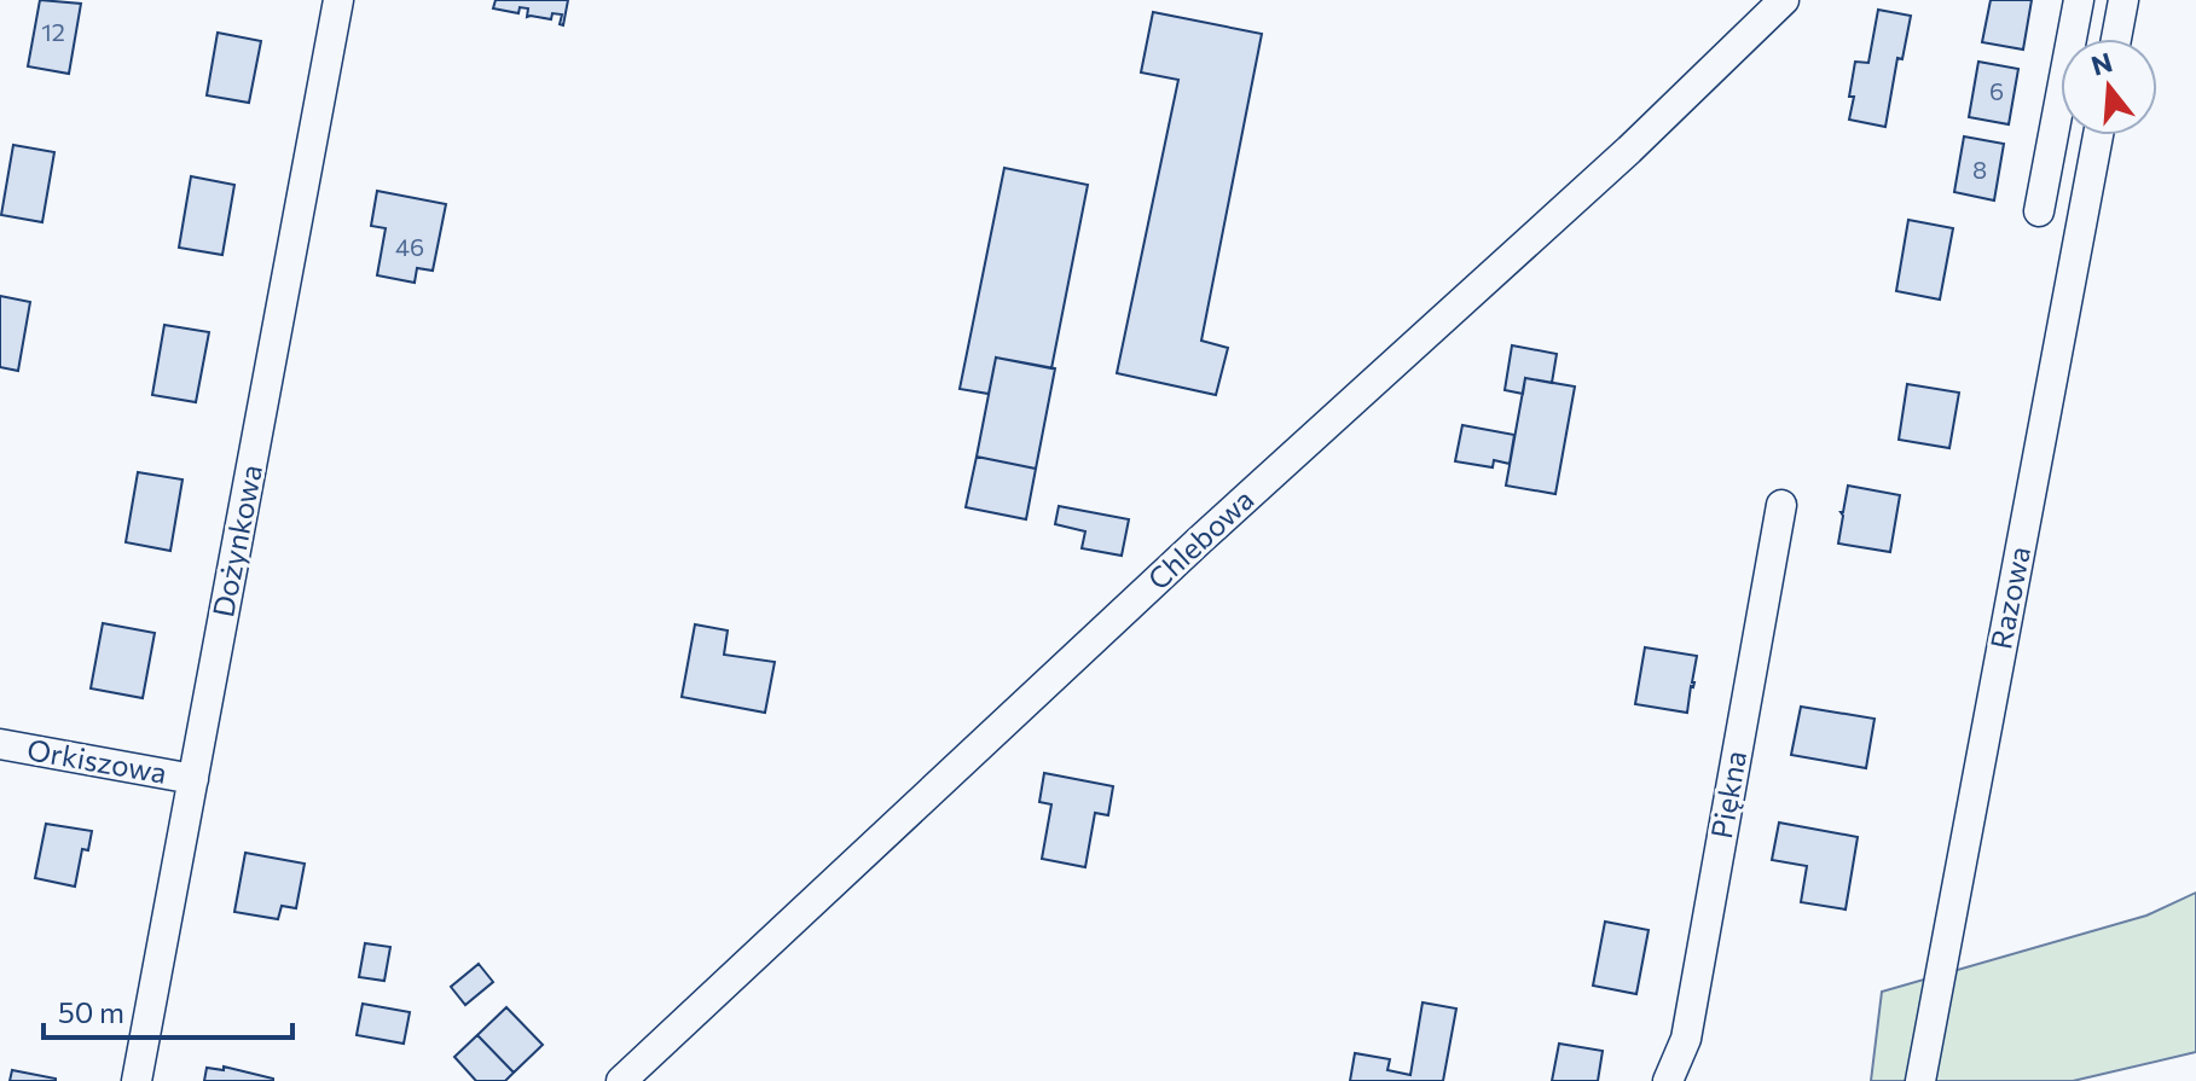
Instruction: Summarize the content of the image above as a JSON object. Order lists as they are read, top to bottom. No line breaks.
{"streets":{"street":["Chlebowa","Dożynkowa","Razowa","Orkiszowa","Piękna"]},"crossings":[["Dożynkowa","Orkiszowa"]],"house_numbers":["12","6","8","46"],"scale_bar":"50 m","north":"top"}
